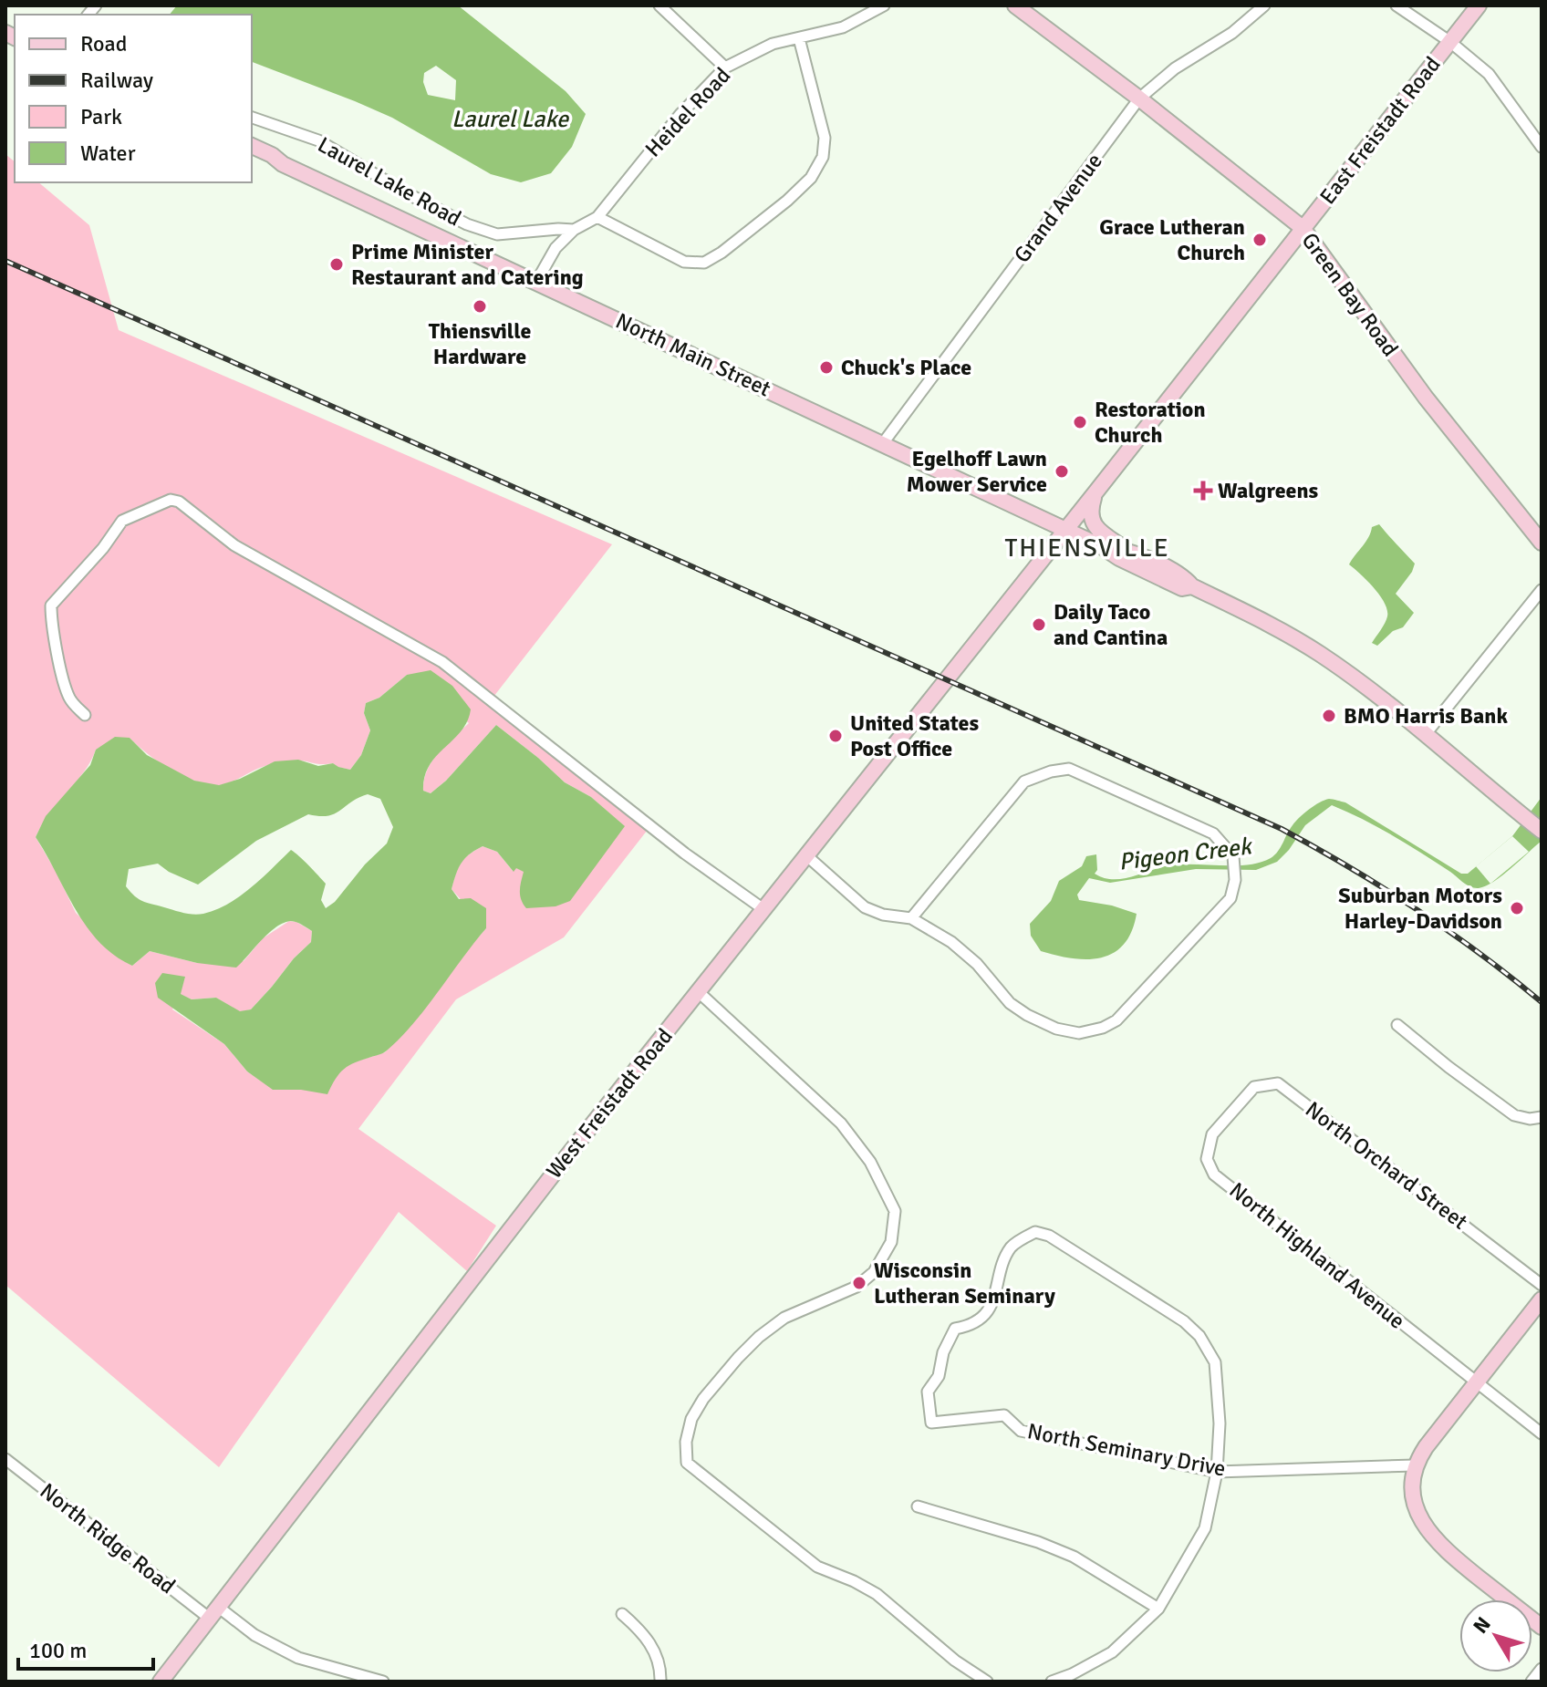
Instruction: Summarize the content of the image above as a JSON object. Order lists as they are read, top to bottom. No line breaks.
{"streets":{"street":["Heidel Road","East Freistadt Road","Laurel Lake Road","Grand Avenue","Green Bay Road","North Main Street","West Freistadt Road","North Orchard Street","North Highland Avenue","North Seminary Drive","North Ridge Road"]},"crossings":[["Heidel Road","Laurel Lake Road"],["Heidel Road","North Main Street"],["East Freistadt Road","Green Bay Road"],["East Freistadt Road","North Main Street"],["East Freistadt Road","West Freistadt Road"],["Grand Avenue","Green Bay Road"],["Grand Avenue","North Main Street"],["North Main Street","West Freistadt Road"],["West Freistadt Road","North Ridge Road"],["North Orchard Street","North Highland Avenue"]],"districts":["THIENSVILLE"],"water":["Laurel Lake","Pigeon Creek"],"places":{"other":["Grace Lutheran Church","Prime Minister Restaurant and Catering","Thiensville Hardware","Chuck's Place","Restoration Church","Egelhoff Lawn Mower Service","Daily Taco and Cantina","BMO Harris Bank","United States Post Office","Suburban Motors Harley-Davidson","Wisconsin Lutheran Seminary"],"health":["Walgreens"]},"legend":["Road","Railway","Park","Water"],"scale_bar":"100 m","north":"top left"}
